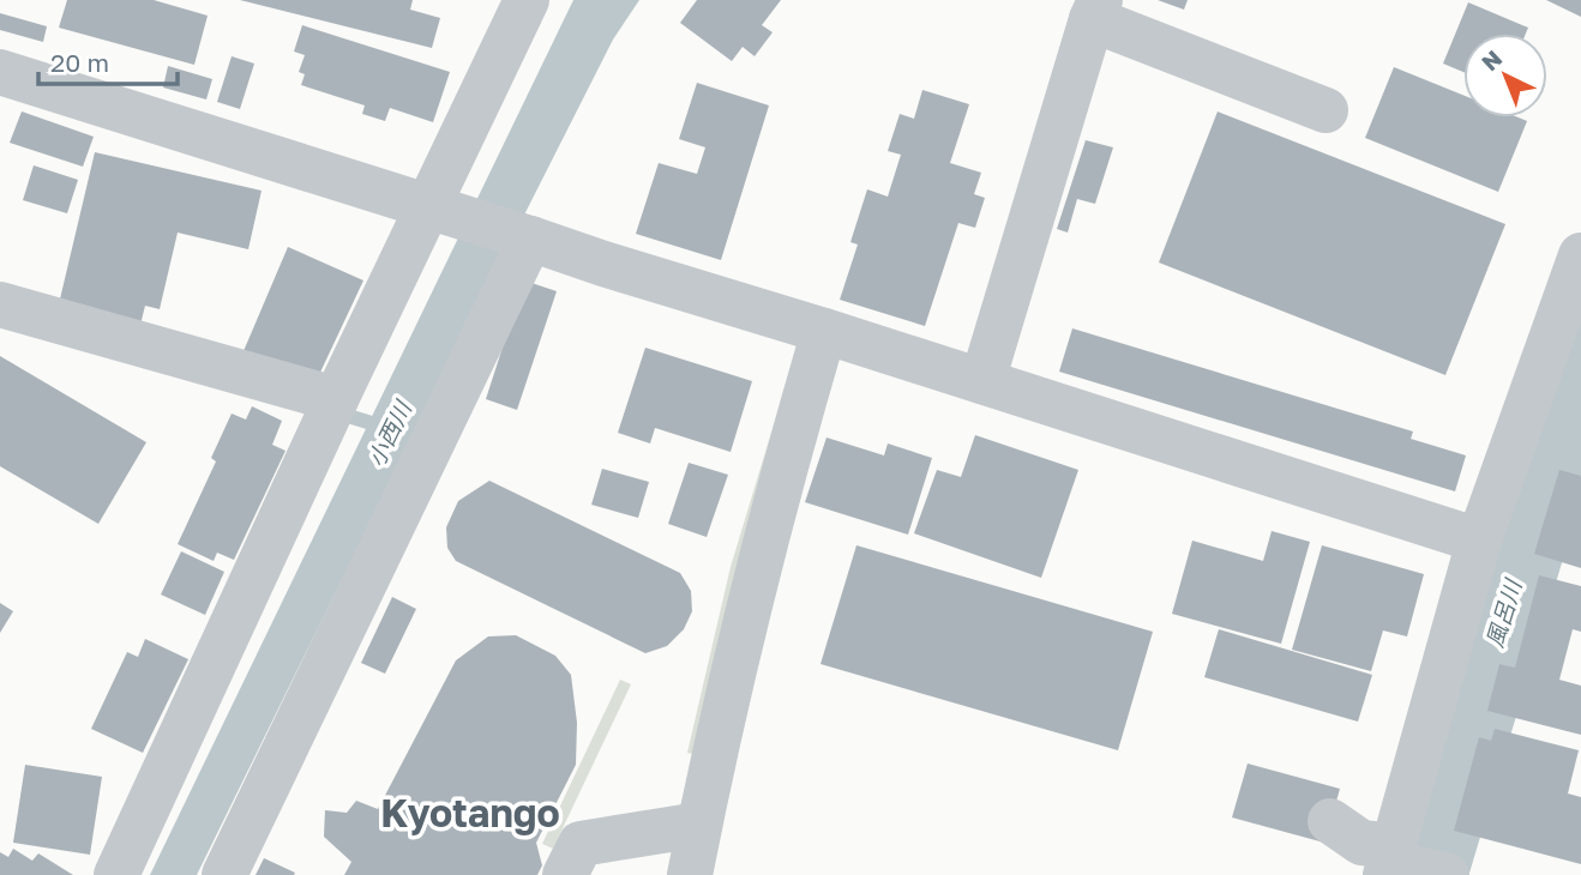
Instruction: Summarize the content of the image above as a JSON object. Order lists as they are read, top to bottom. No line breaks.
{"districts":["Kyotango"],"water":["小西川","風呂川"],"scale_bar":"20 m","north":"top left"}
